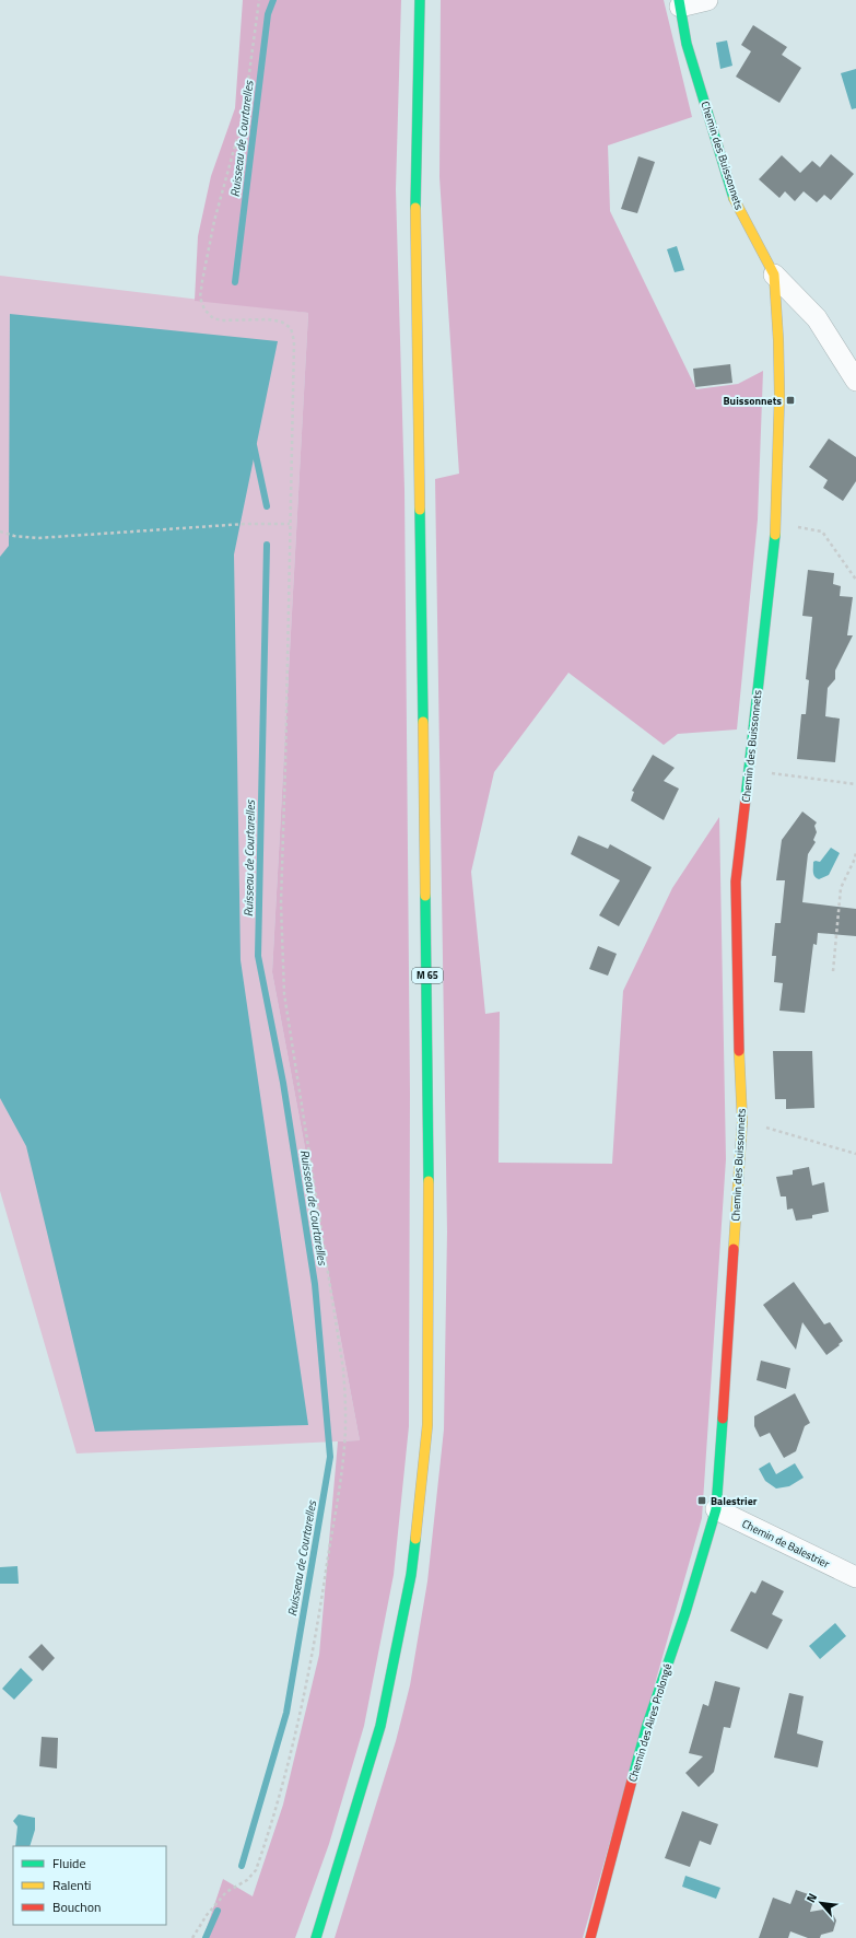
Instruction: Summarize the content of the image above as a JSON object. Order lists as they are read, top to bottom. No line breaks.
{"streets":{"street":["Chemin des Buissonnets","M 65","Chemin de Balestrier","Chemin des Aires Prolongé"]},"crossings":[["Chemin des Buissonnets","Chemin de Balestrier"],["Chemin des Buissonnets","Chemin des Aires Prolongé"],["Chemin de Balestrier","Chemin des Aires Prolongé"]],"water":["Ruisseau de Courtarelles"],"places":{"transit":["Buissonnets","Balestrier"]},"legend":["Fluide","Ralenti","Bouchon"],"north":"top left"}
